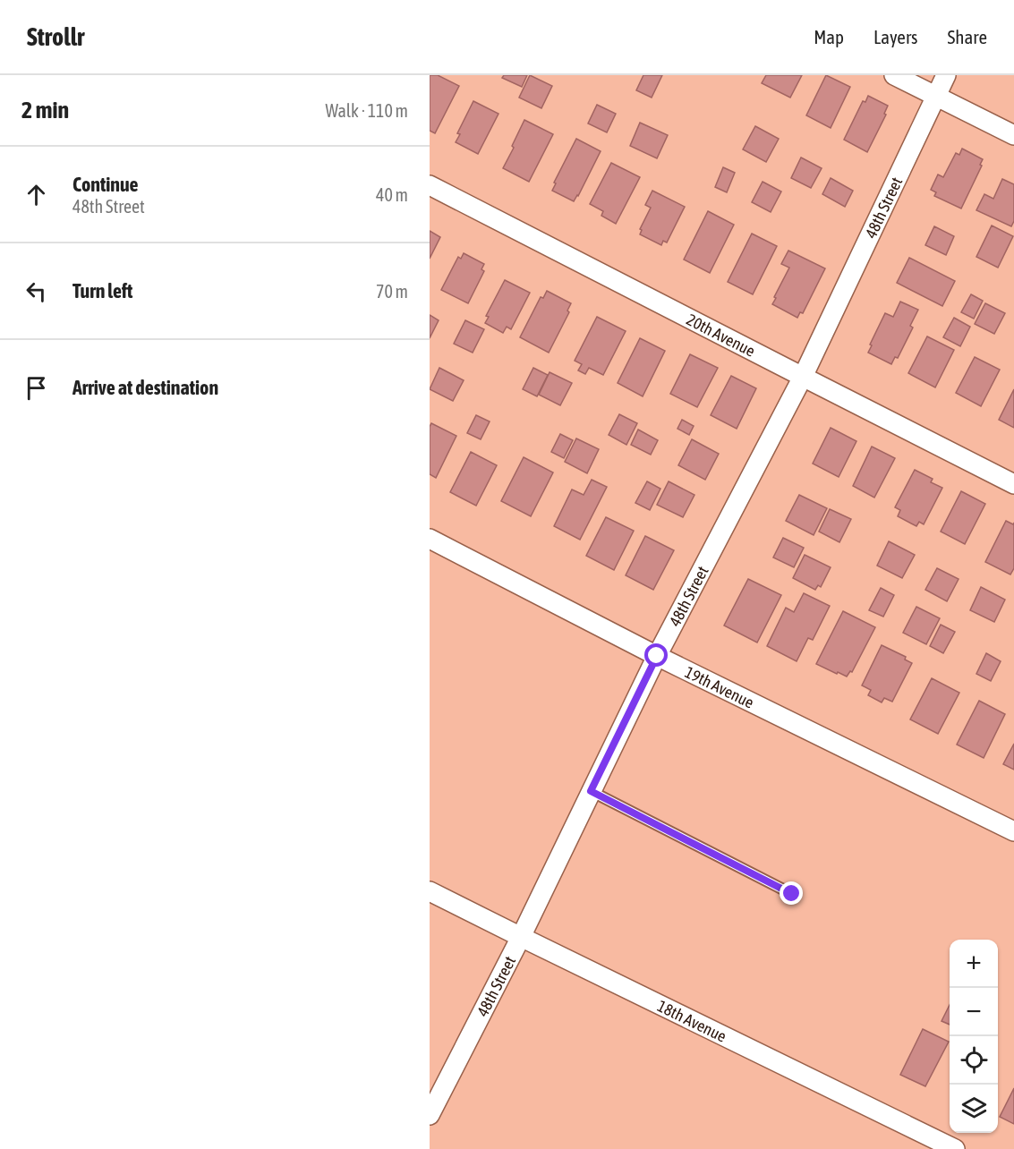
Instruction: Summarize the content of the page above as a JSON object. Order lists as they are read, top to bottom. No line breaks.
{"streets":{"street":["48th Street","20th Avenue","19th Avenue","18th Avenue"]},"crossings":[["48th Street","20th Avenue"],["48th Street","19th Avenue"],["48th Street","18th Avenue"]],"page":{"header":"Strollr","nav":["Map","Layers","Share"],"heading":["2 min","Walk · 110 m"],"list":[["Continue","48th Street","40 m"],["Turn left","70 m"],"Arrive at destination"],"map_buttons":["+","−"]}}
